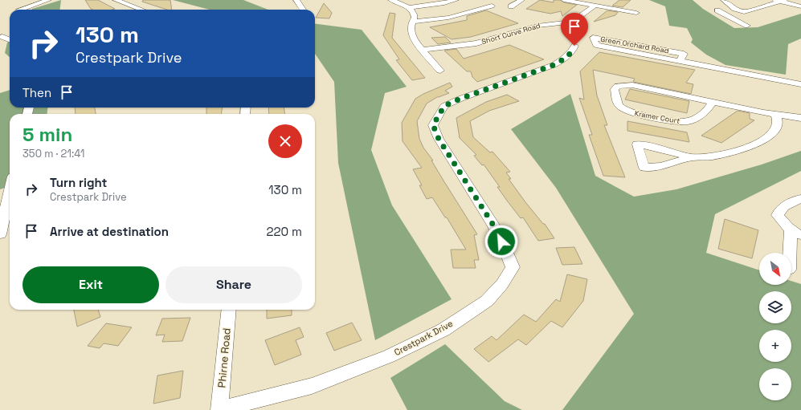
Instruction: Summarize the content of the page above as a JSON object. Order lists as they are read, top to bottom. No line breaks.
{"streets":{"street":["Short Curve Road","Green Orchard Road","Kramer Court","Crestpark Drive","Phirne Road"]},"crossings":[["Crestpark Drive","Phirne Road"]],"north":"bottom right","page":{"turn":["130 m","Crestpark Drive"],"then":"Then","heading":["5 min","350 m · 21:41"],"list":[{"name":"Turn right","note":"Crestpark Drive","value":"130 m"},{"name":"Arrive at destination","value":"220 m"}],"map_buttons":["+","−"],"buttons":["Exit","Share"]}}
